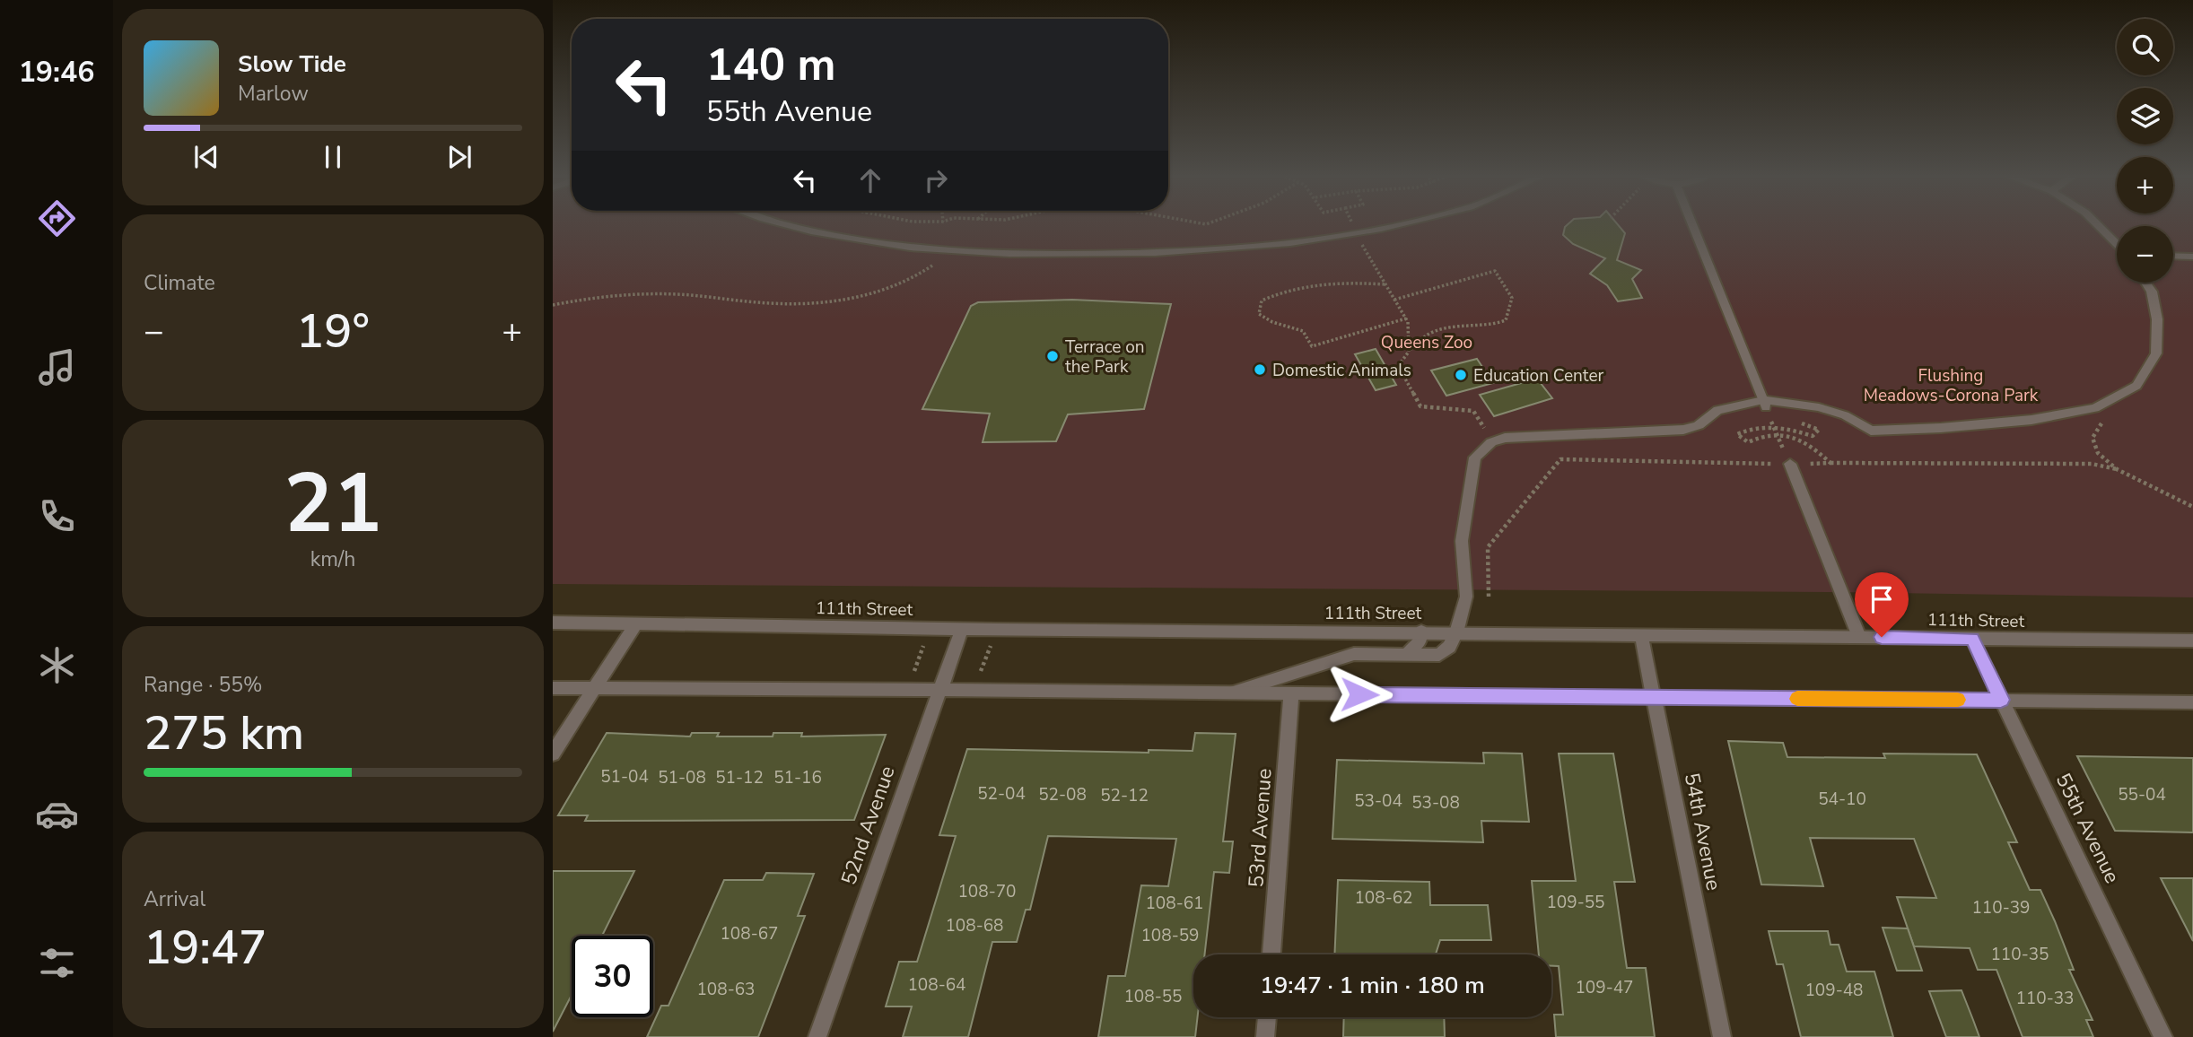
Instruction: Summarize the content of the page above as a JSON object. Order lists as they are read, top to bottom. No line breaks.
{"streets":{"street":["111th Street","52nd Avenue","53rd Avenue","55th Avenue","54th Avenue"]},"crossings":[["111th Street","52nd Avenue"],["111th Street","55th Avenue"],["111th Street","54th Avenue"]],"parks":["Queens Zoo","Flushing Meadows-Corona Park"],"places":["Terrace on the Park","Domestic Animals","Education Center"],"house_numbers":["51-04","51-08","51-12","51-16","52-04","52-08","55-04","52-12","54-10","53-04","53-08","108-70","108-62","109-55","108-61","110-39","108-68","108-67","108-59","110-35","108-64","109-47","108-63","109-48","108-55","110-33"],"page":{"tabs":"19:46","map_buttons":["+","−"],"turn":["140 m","55th Avenue"],"song":["Slow Tide","Marlow"],"tile":["Climate",["21","km/h"],["Range · 55%","275 km"],["Arrival","19:47"]],"heat":["−","19°","+"],"limit":"30","trip":"19:47 · 1 min · 180 m"}}
